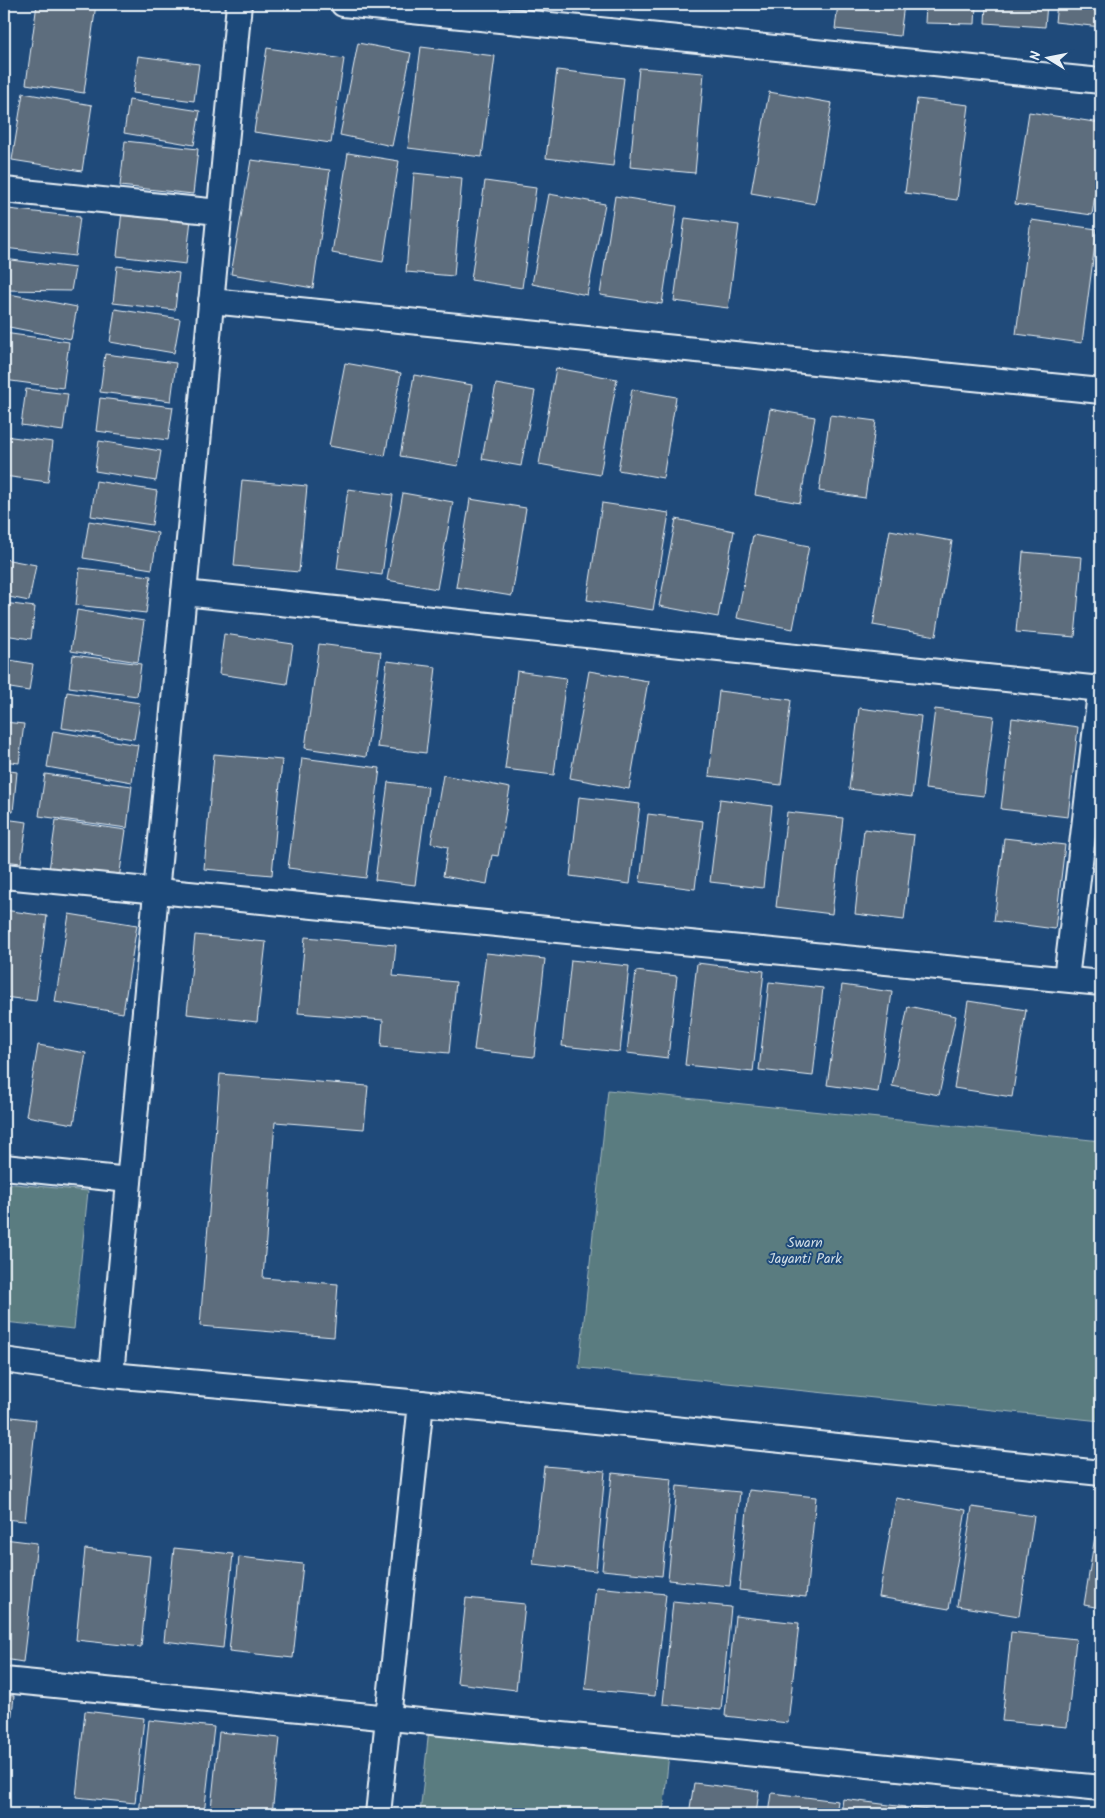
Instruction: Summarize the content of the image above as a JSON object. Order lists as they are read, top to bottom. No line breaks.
{"parks":["Swarn Jayanti Park"],"north":"left"}
